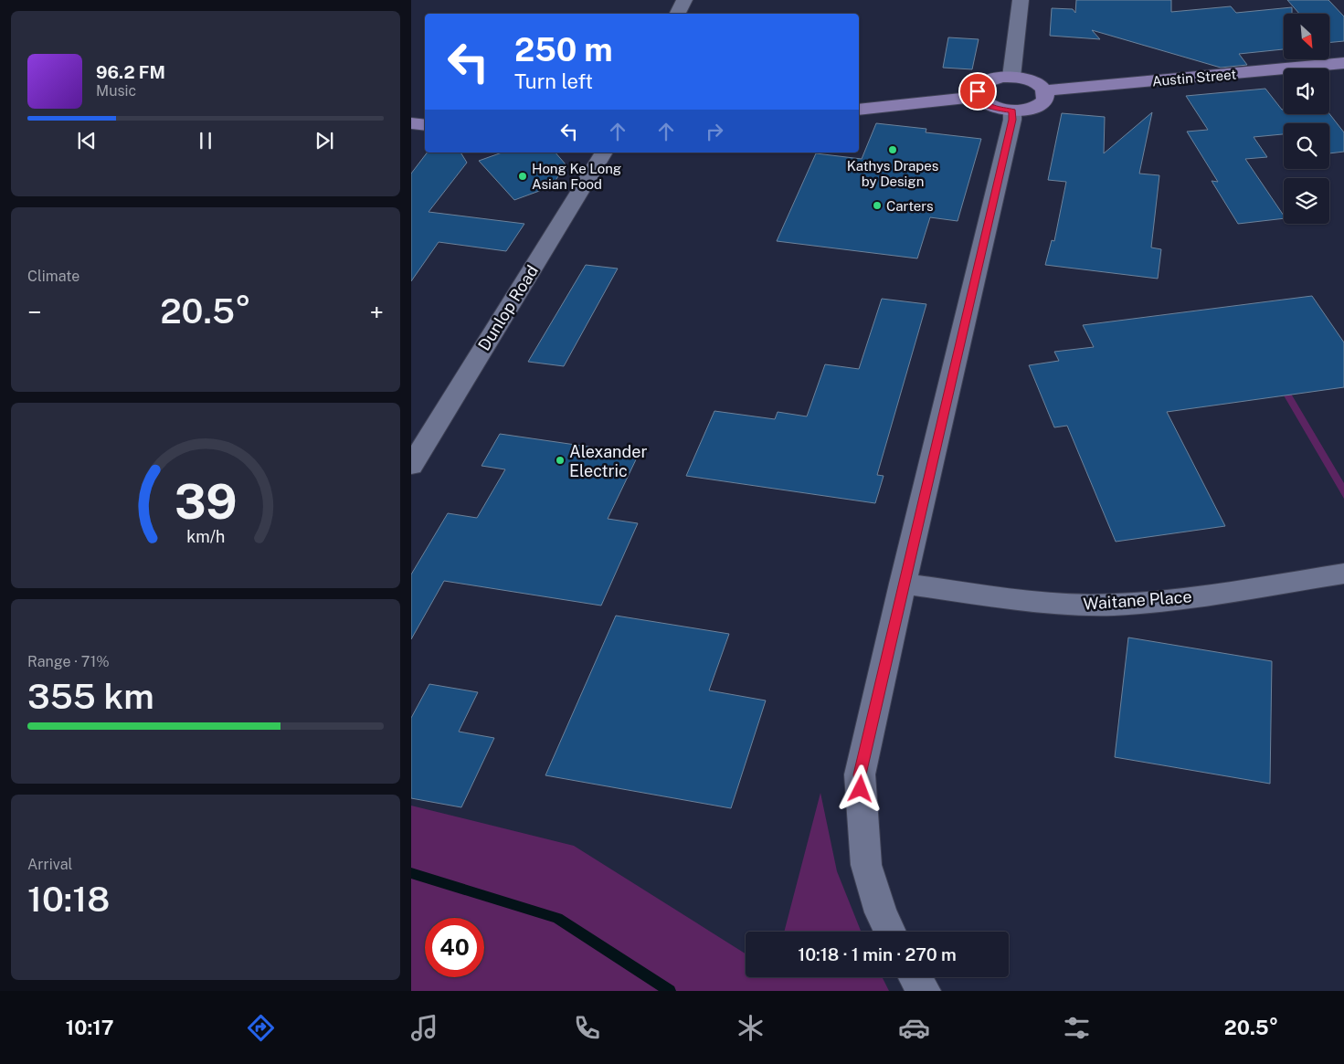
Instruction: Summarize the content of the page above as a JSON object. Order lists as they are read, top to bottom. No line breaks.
{"streets":{"main road":["Austin Street"],"street":["Dunlop Road","Waitane Place"]},"places":["Kathys Drapes by Design","Hong Ke Long Asian Food","Carters","Alexander Electric"],"north":"bottom right","page":{"turn":["250 m","Turn left"],"song":["96.2 FM","Music"],"tile":["Climate",["Range · 71%","355 km"],["Arrival","10:18"]],"heat":["−","20.5°","+"],"limit":"40","trip":"10:18 · 1 min · 270 m","tabs":["10:17","20.5°"],"gauge":["39","km/h"]}}
